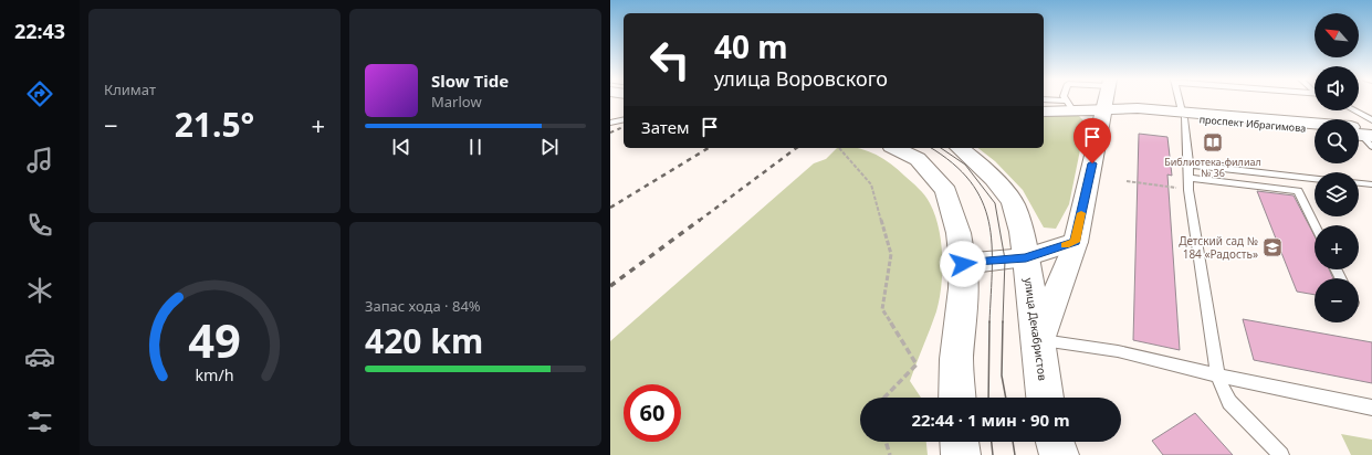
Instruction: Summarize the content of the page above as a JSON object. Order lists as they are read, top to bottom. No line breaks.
{"streets":{"main road":["проспект Ибрагимова","улица Декабристов"]},"places":{"library":["Библиотека-филиал № 36"],"school or university":["Детский сад № 184 «Радость»"]},"north":"top left","page":{"tabs":"22:43","tile":["Климат",["Запас хода · 84%","420 km"]],"map_buttons":["+","−"],"turn":["40 m","улица Воровского"],"song":["Slow Tide","Marlow"],"heat":["−","21.5°","+"],"then":"Затем","limit":"60","trip":"22:44 · 1 мин · 90 m","gauge":["49","km/h"]}}
